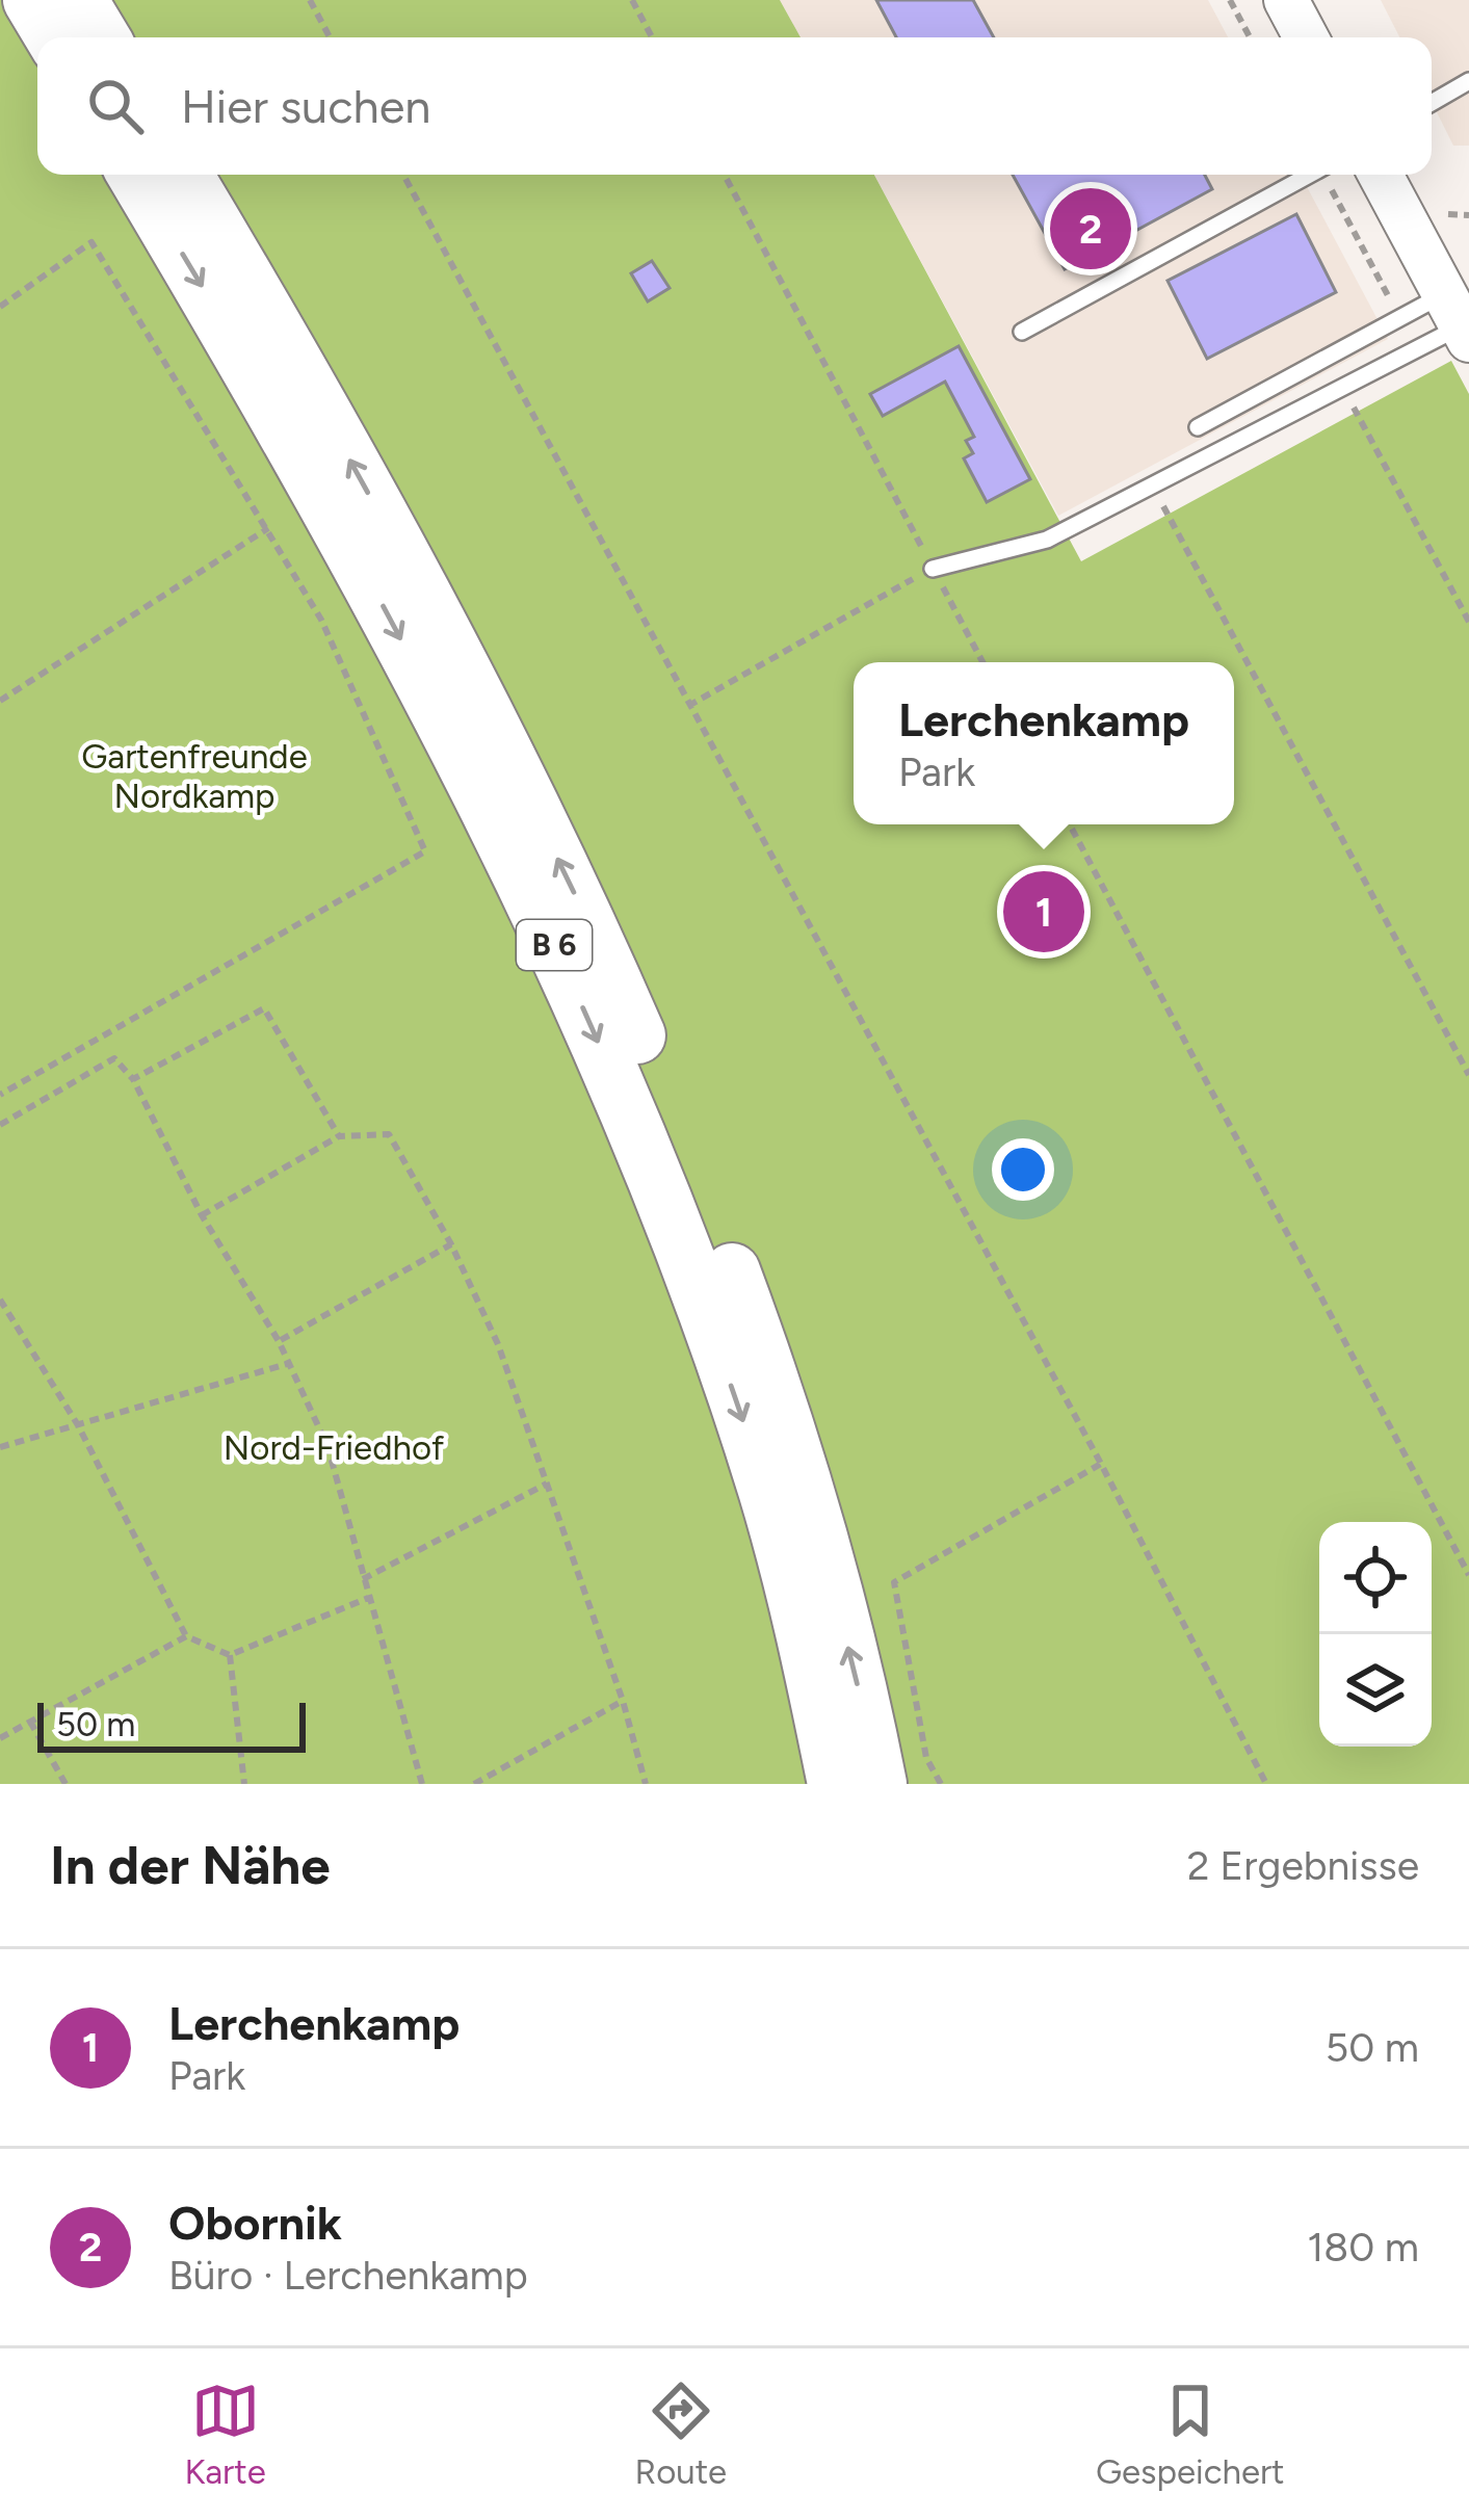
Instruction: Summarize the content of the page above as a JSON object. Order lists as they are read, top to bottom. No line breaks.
{"streets":{"highway":["B 6"]},"parks":["Gartenfreunde Nordkamp","Nord-Friedhof"],"scale_bar":"50 m","page":{"search":"Hier suchen","pins":["2","1"],"popup":["Lerchenkamp","Park"],"scale":"50 m","heading":["In der Nähe","2 Ergebnisse"],"list":[{"mark":"1","name":"Lerchenkamp","note":"Park","value":"50 m"},{"mark":"2","name":"Obornik","note":"Büro · Lerchenkamp","value":"180 m"}],"nav":["Karte","Route","Gespeichert"]}}
